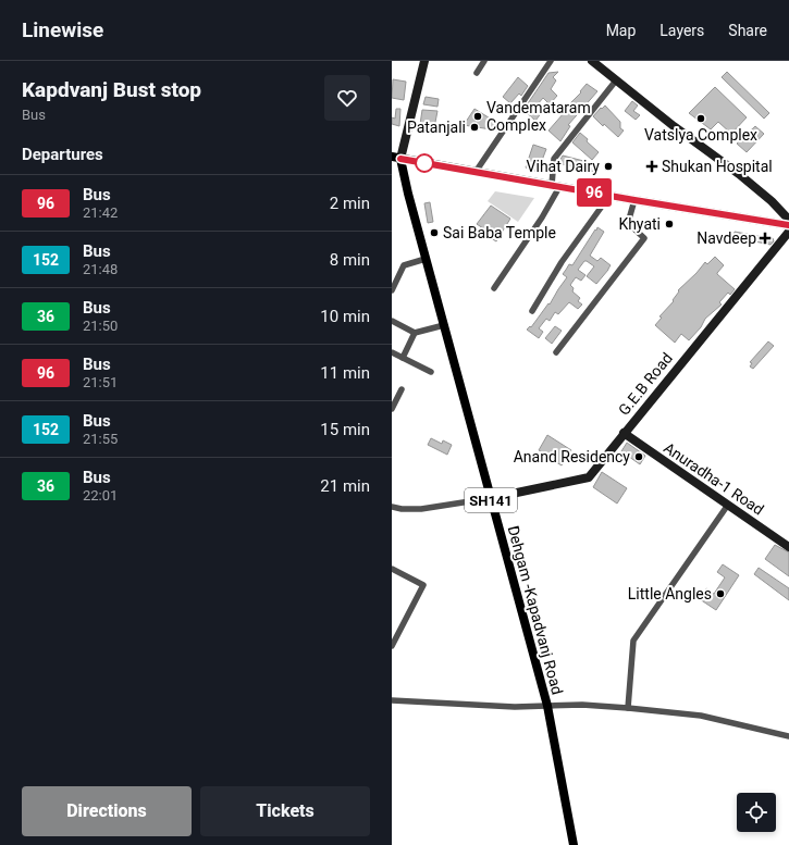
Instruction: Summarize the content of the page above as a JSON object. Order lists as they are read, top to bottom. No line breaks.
{"streets":{"main road":["SH141","Dehgam -Kapadvanj Road"],"street":["G.E.B Road","Anuradha-1 Road"]},"crossings":[["G.E.B Road","Anuradha-1 Road"],["G.E.B Road","Dehgam -Kapadvanj Road"]],"places":{"other":["Vandemataram Complex","Vatslya Complex","Patanjali","Vihat Dairy","Khyati","Sai Baba Temple","Anand Residency","Little Angles"],"health":["Shukan Hospital","Navdeep"]},"lines":["bus line 96"],"page":{"header":"Linewise","nav":["Map","Layers","Share"],"heading":[["Kapdvanj Bust stop","Bus"],"Departures"],"on_map":"96","list":[{"mark":"96","name":"Bus","note":"21:42","value":"2 min"},{"mark":"152","name":"Bus","note":"21:48","value":"8 min"},{"mark":"36","name":"Bus","note":"21:50","value":"10 min"},{"mark":"96","name":"Bus","note":"21:51","value":"11 min"},{"mark":"152","name":"Bus","note":"21:55","value":"15 min"},{"mark":"36","name":"Bus","note":"22:01","value":"21 min"}],"buttons":["Directions","Tickets"]}}
